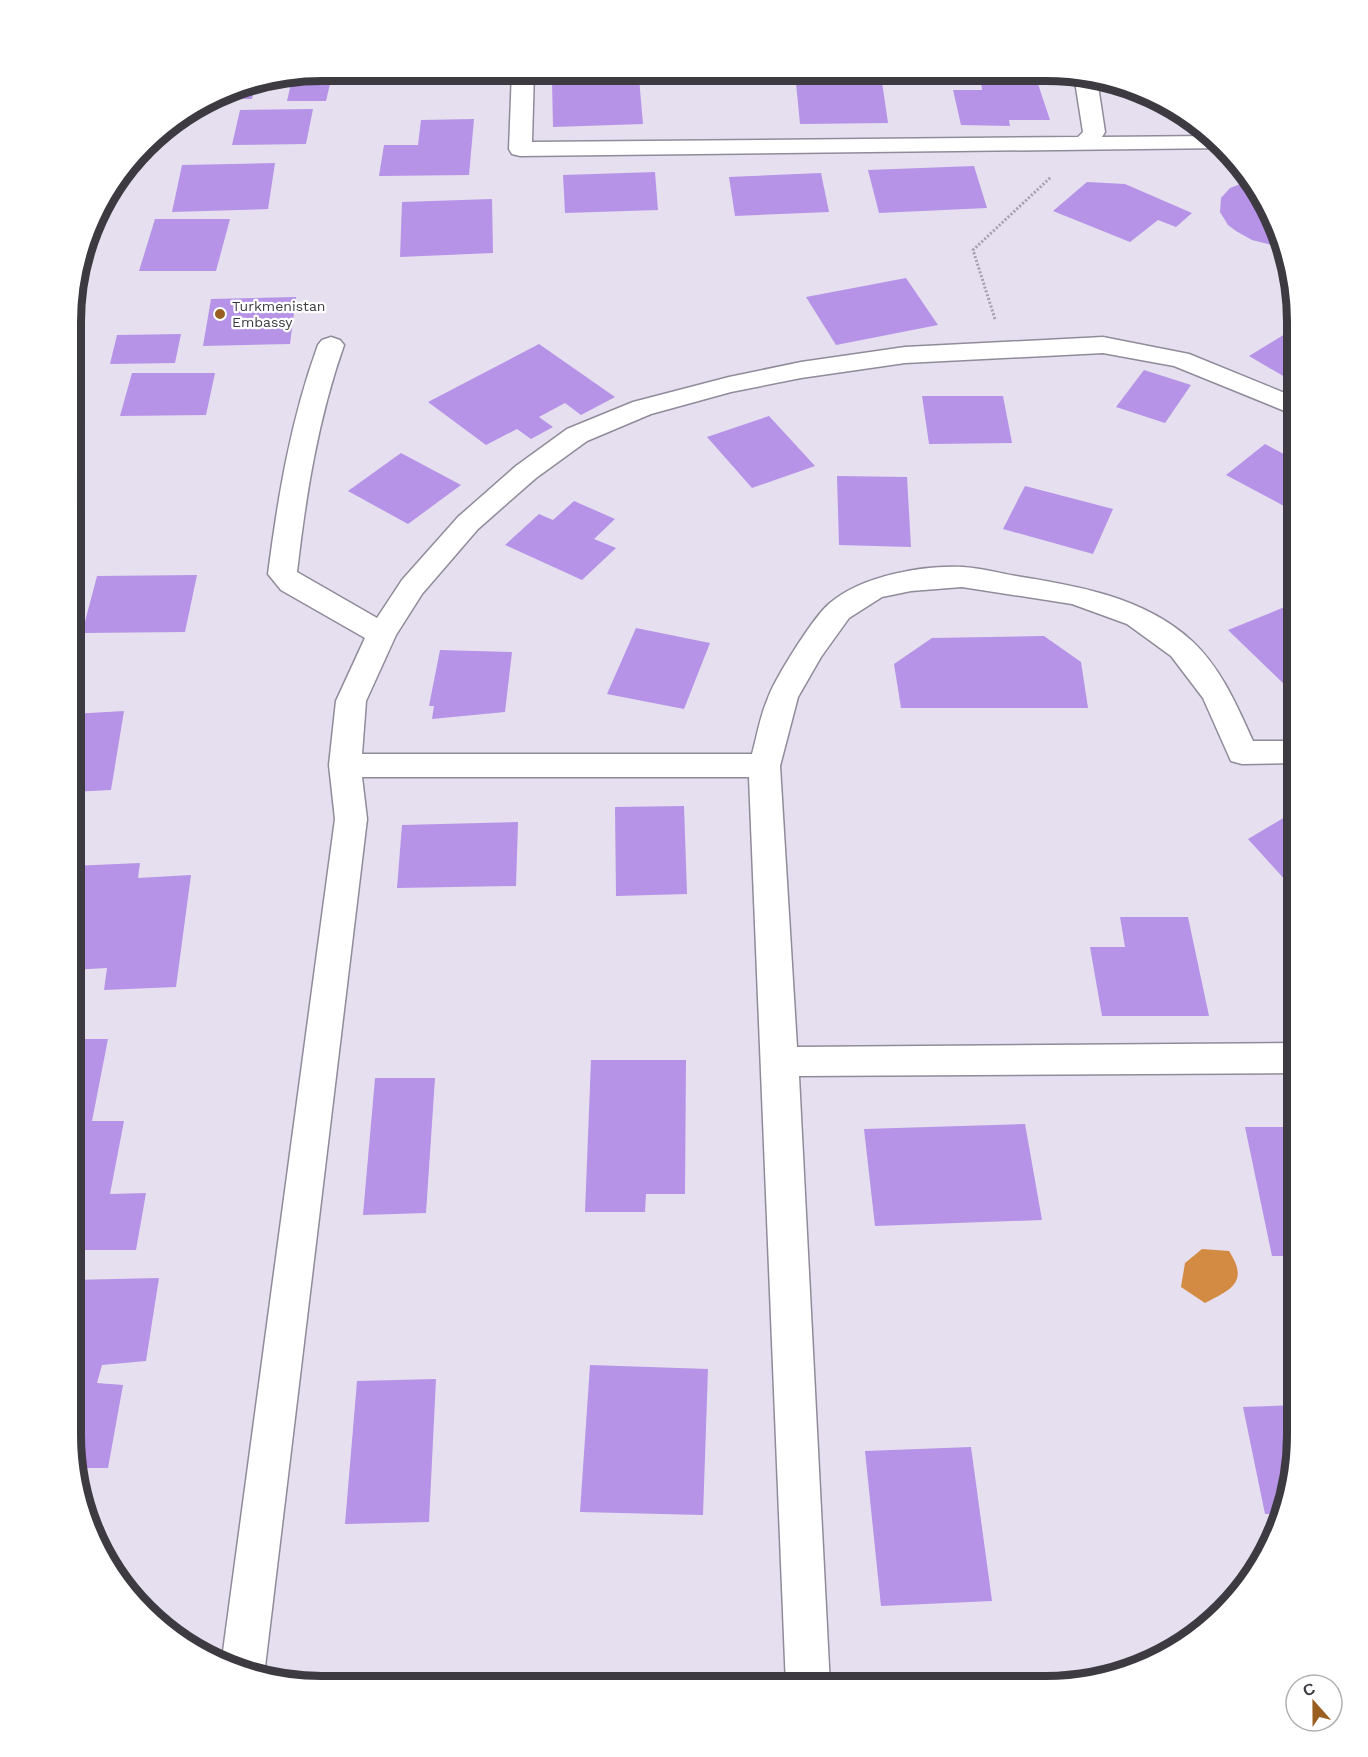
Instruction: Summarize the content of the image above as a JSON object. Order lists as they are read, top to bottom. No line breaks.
{"places":["Turkmenistan Embassy"],"north":"top"}
